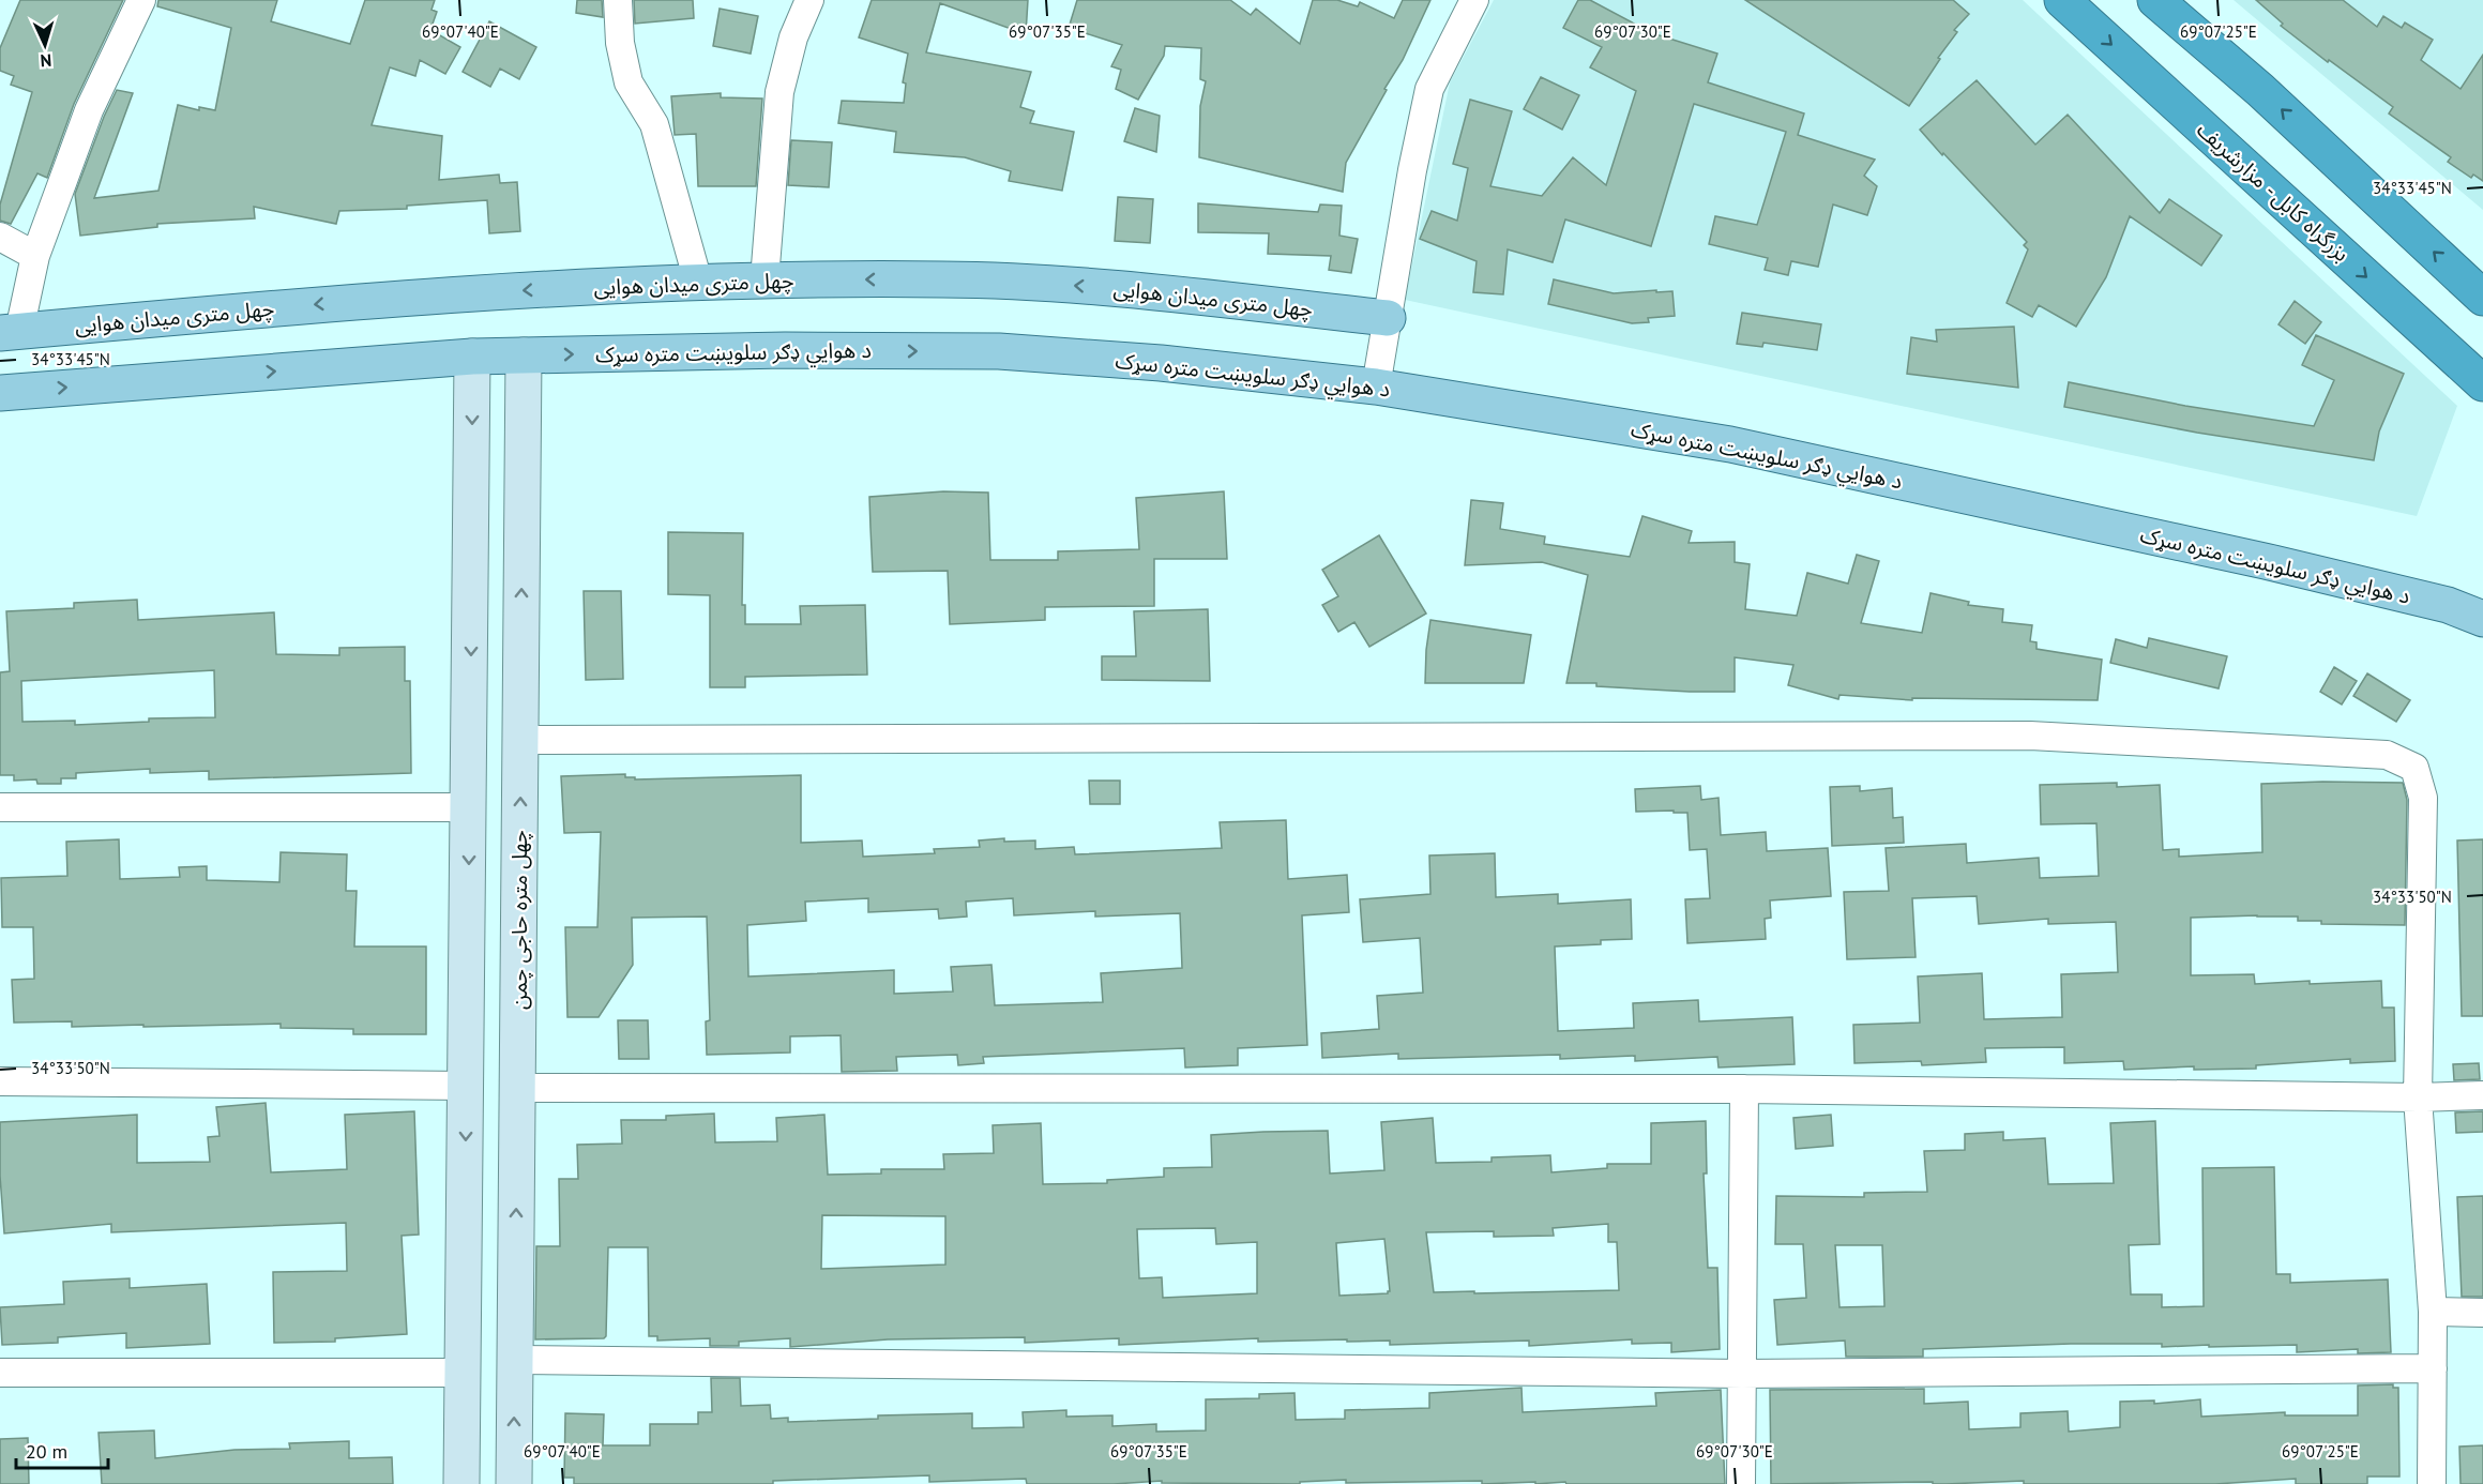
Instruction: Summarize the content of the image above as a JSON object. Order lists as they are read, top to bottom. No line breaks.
{"streets":{"highway":["بزرگراه کابل - مزارشریف"],"main road":["چهل متری میدان هوایی","د هوايي ډګر سلویښت متره سړک"],"street":["چهل متره حاجی چمن"]},"crossings":[["د هوايي ډګر سلویښت متره سړک","چهل متره حاجی چمن"]],"one_way":["چهل متری میدان هوایی","د هوايي ډګر سلویښت متره سړک"],"scale_bar":"20 m","north":"bottom","coordinates":["69°07'40\"E","69°07'35\"E","69°07'30\"E","69°07'25\"E","34°33'45\"N","34°33'50\"N"]}
